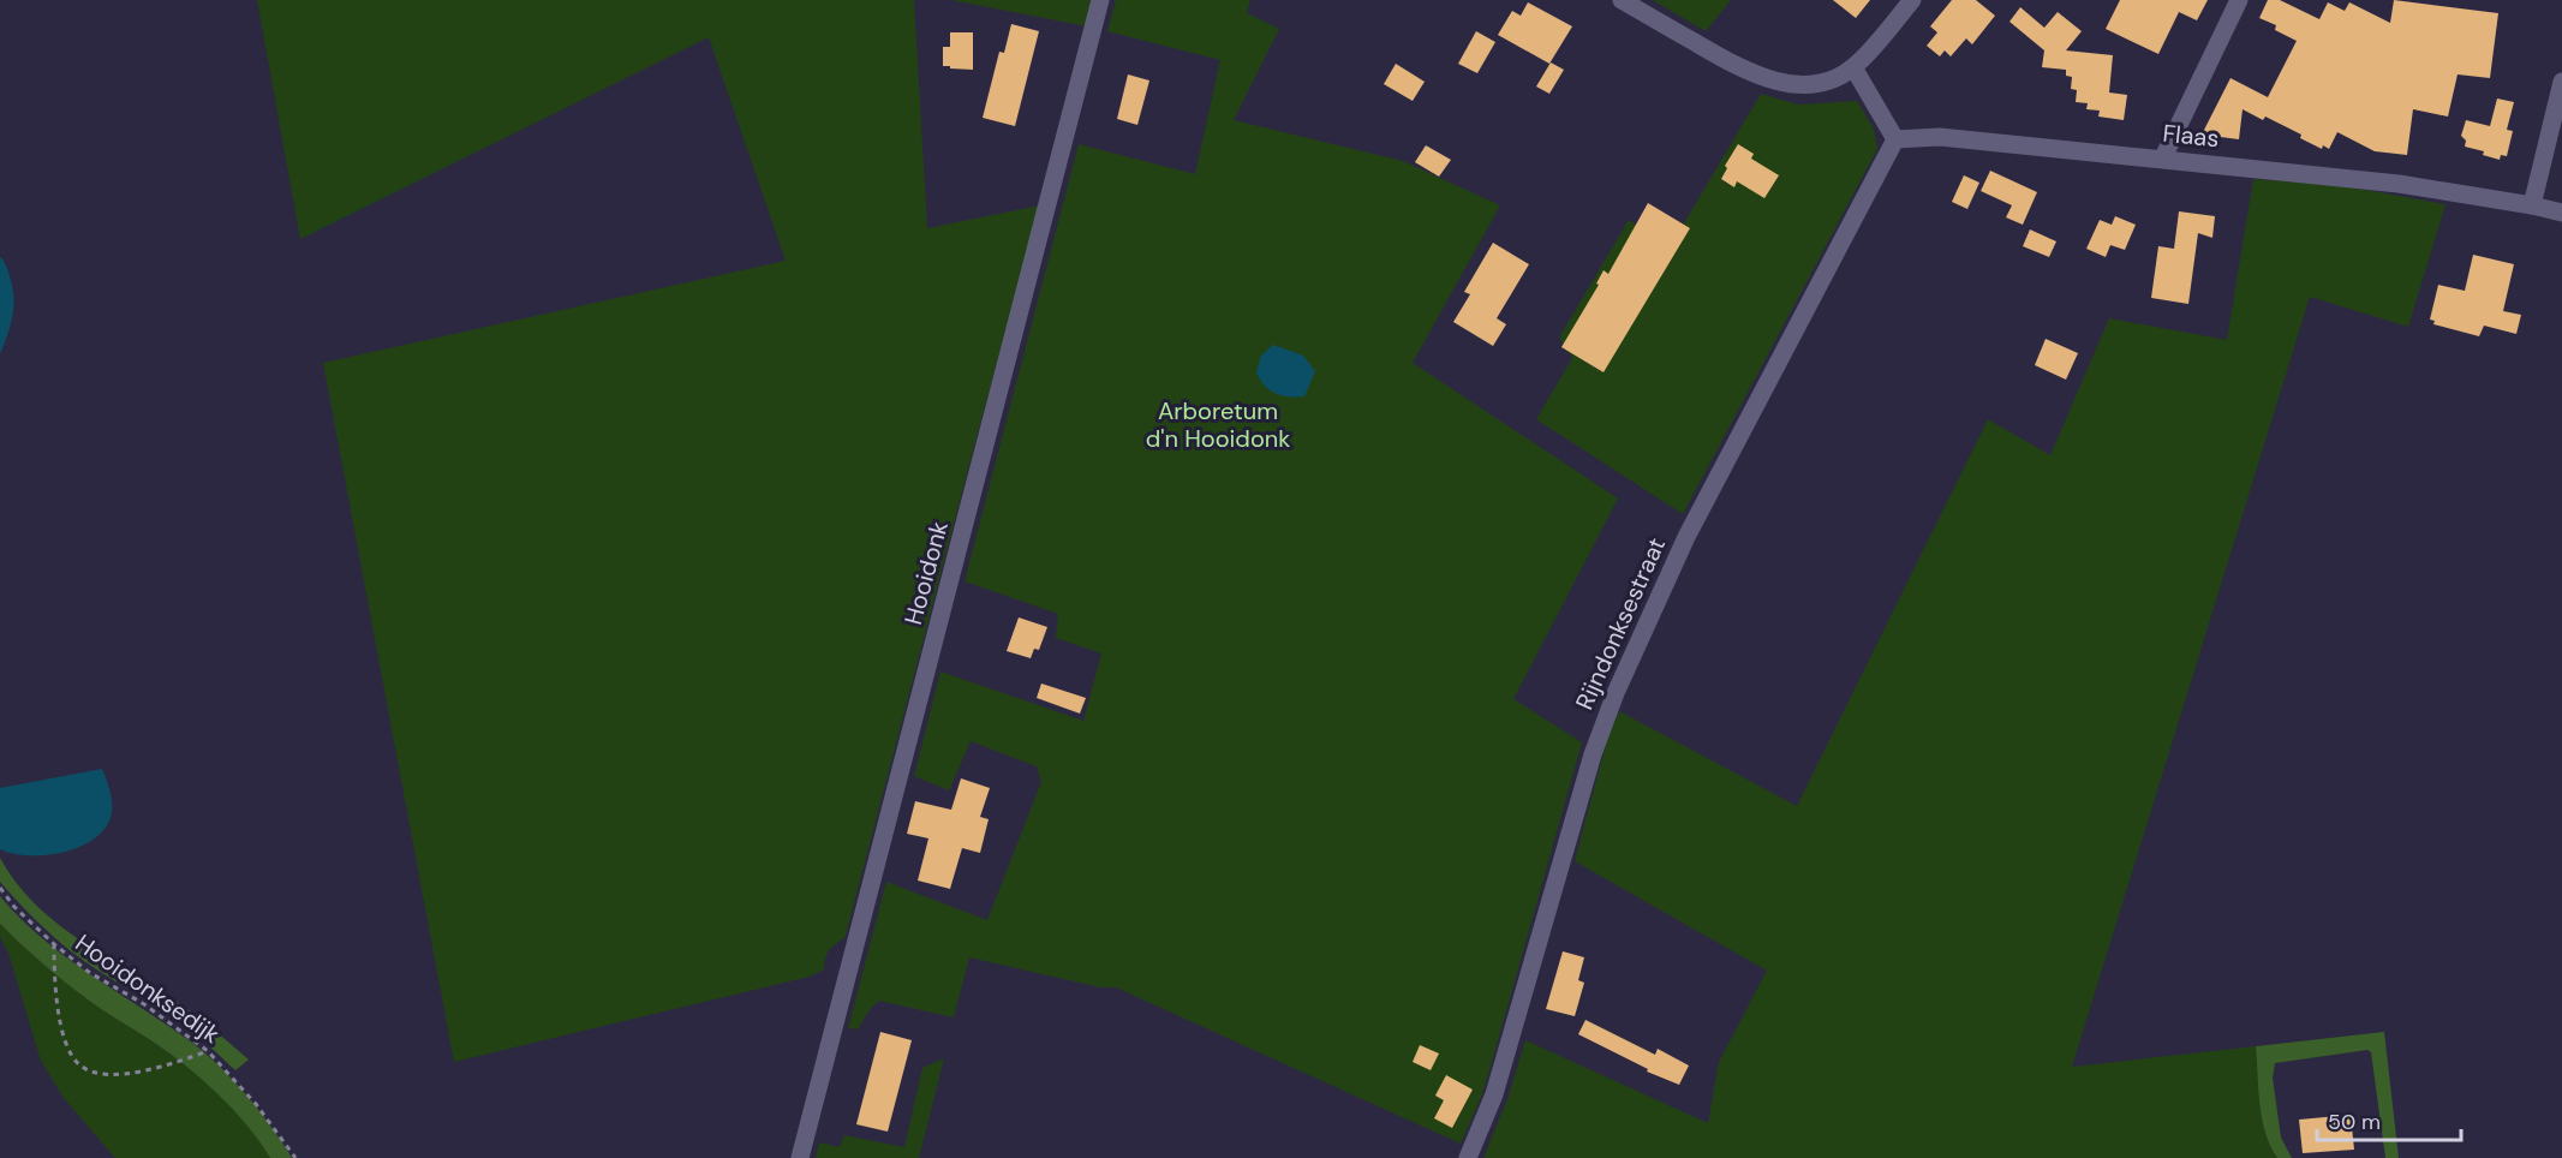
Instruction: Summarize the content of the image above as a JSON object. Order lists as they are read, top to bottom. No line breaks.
{"streets":{"street":["Flaas","Hooidonk","Rijndonksestraat"],"path":["Hooidonksedijk"]},"crossings":[["Flaas","Rijndonksestraat"]],"parks":["Arboretum d'n Hooidonk"],"scale_bar":"50 m"}
